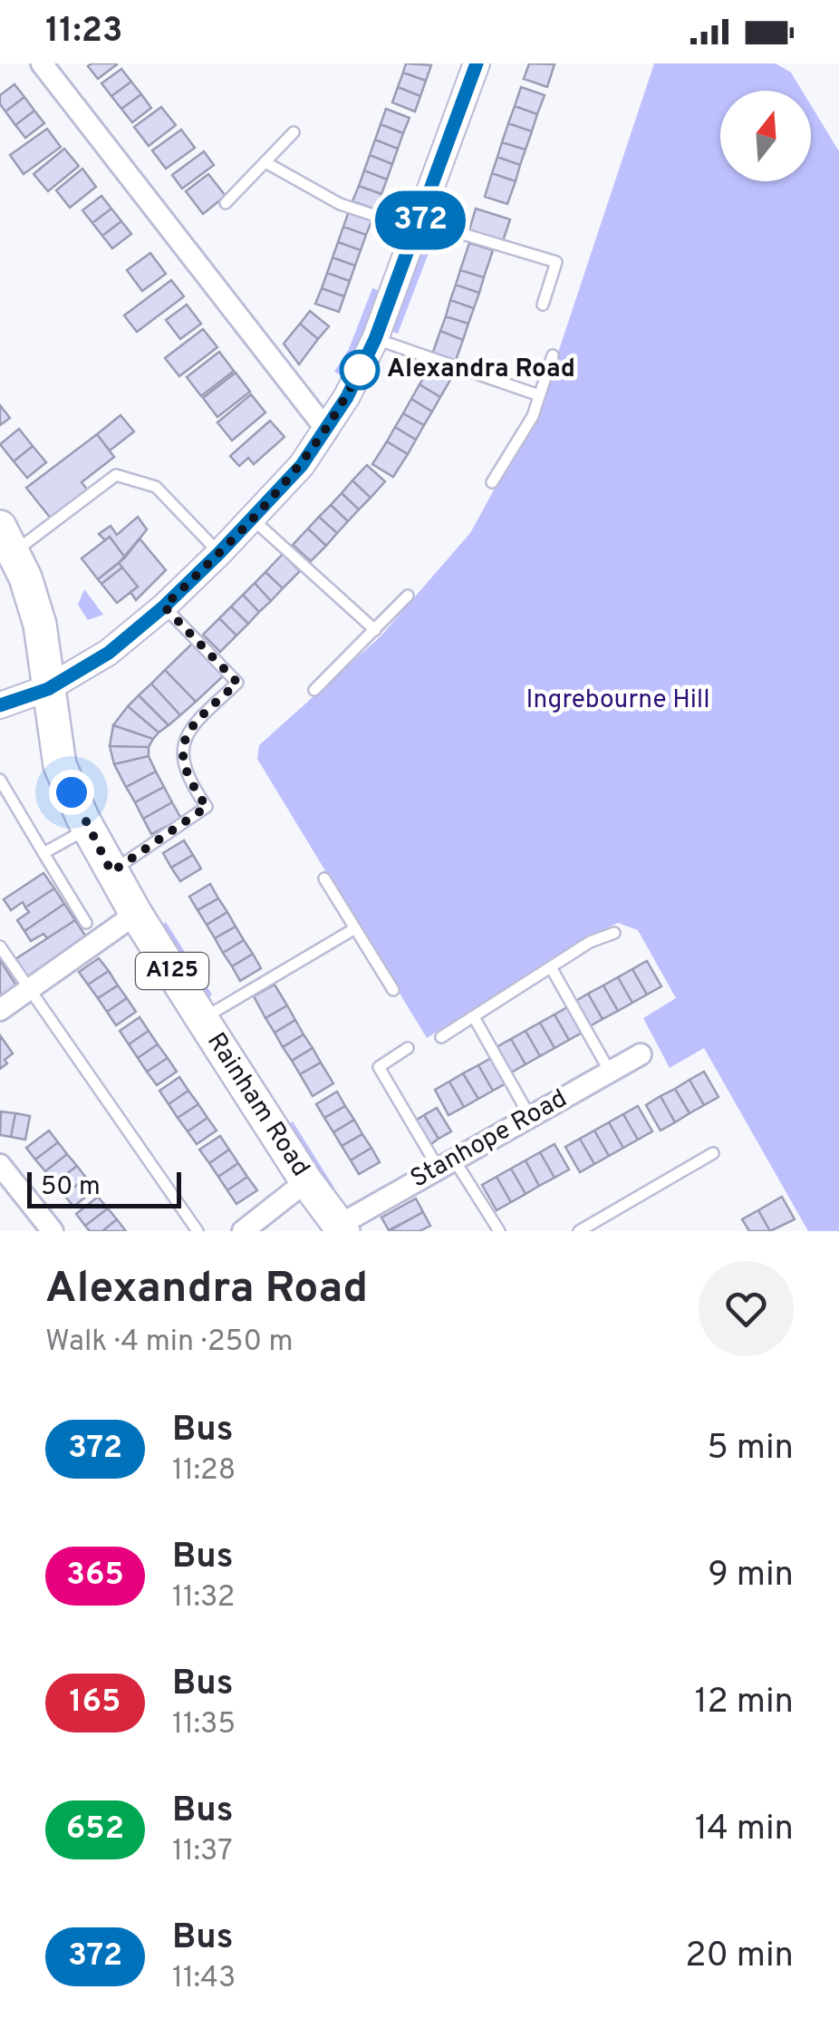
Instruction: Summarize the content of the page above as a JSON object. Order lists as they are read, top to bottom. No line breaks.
{"streets":{"main road":["A125","Rainham Road"],"street":["Stanhope Road"]},"crossings":[["Rainham Road","Stanhope Road"]],"parks":["Ingrebourne Hill"],"places":["Alexandra Road"],"lines":["bus line 372"],"scale_bar":"50 m","north":"top","page":{"status":"11:23","on_map":"372","scale":"50 m","heading":["Alexandra Road","Walk · 4 min · 250 m"],"list":[{"mark":"372","name":"Bus","note":"11:28","value":"5 min"},{"mark":"365","name":"Bus","note":"11:32","value":"9 min"},{"mark":"165","name":"Bus","note":"11:35","value":"12 min"},{"mark":"652","name":"Bus","note":"11:37","value":"14 min"},{"mark":"372","name":"Bus","note":"11:43","value":"20 min"}]}}
